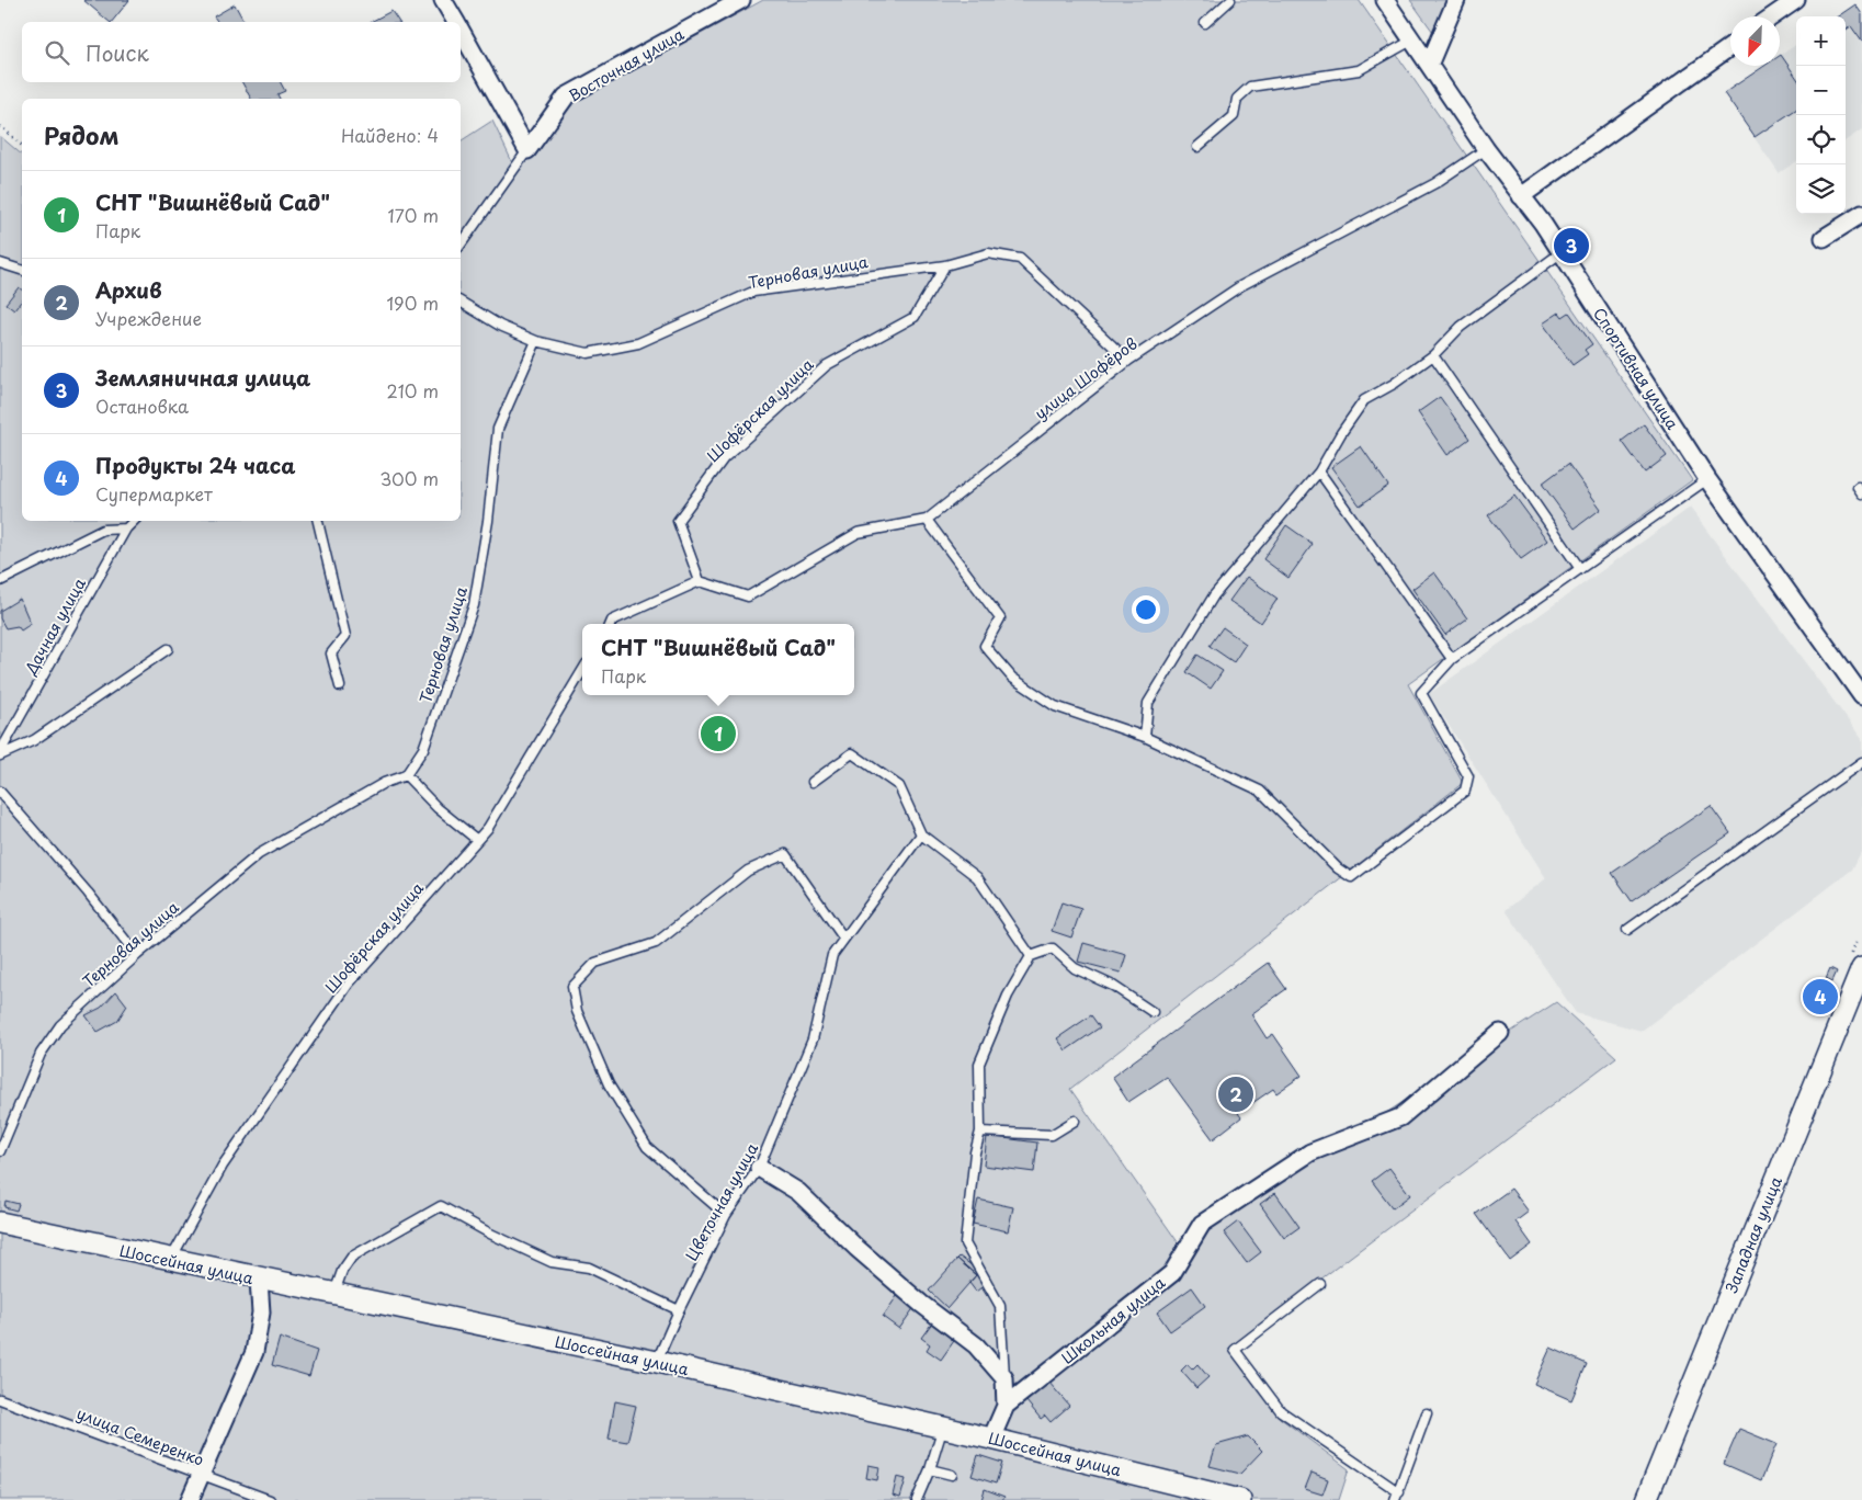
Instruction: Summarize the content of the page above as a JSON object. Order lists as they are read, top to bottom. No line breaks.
{"streets":{"street":["Восточная улица","Спортивная улица","Западная улица","Шоссейная улица","Школьная улица"],"lane":["Терновая улица","улица Шофёров","Шофёрская улица","Дачная улица","Цветочная улица","улица Семеренко"]},"crossings":[["Терновая улица","улица Шофёров"],["Терновая улица","Шофёрская улица"],["Спортивная улица","улица Шофёров"],["улица Шофёров","Шофёрская улица"],["Шофёрская улица","Шоссейная улица"],["Цветочная улица","Шоссейная улица"]],"north":"bottom left","page":{"map_buttons":["+","−"],"search":"Поиск","heading":["Рядом","Найдено: 4"],"list":[{"mark":"1","name":"СНТ \"Вишнёвый Сад\"","note":"Парк","value":"170 m"},{"mark":"2","name":"Архив","note":"Учреждение","value":"190 m"},{"mark":"3","name":"Земляничная улица","note":"Остановка","value":"210 m"},{"mark":"4","name":"Продукты 24 часа","note":"Супермаркет","value":"300 m"}],"pins":["3","1","4","2"],"popup":["СНТ \"Вишнёвый Сад\"","Парк"]}}
